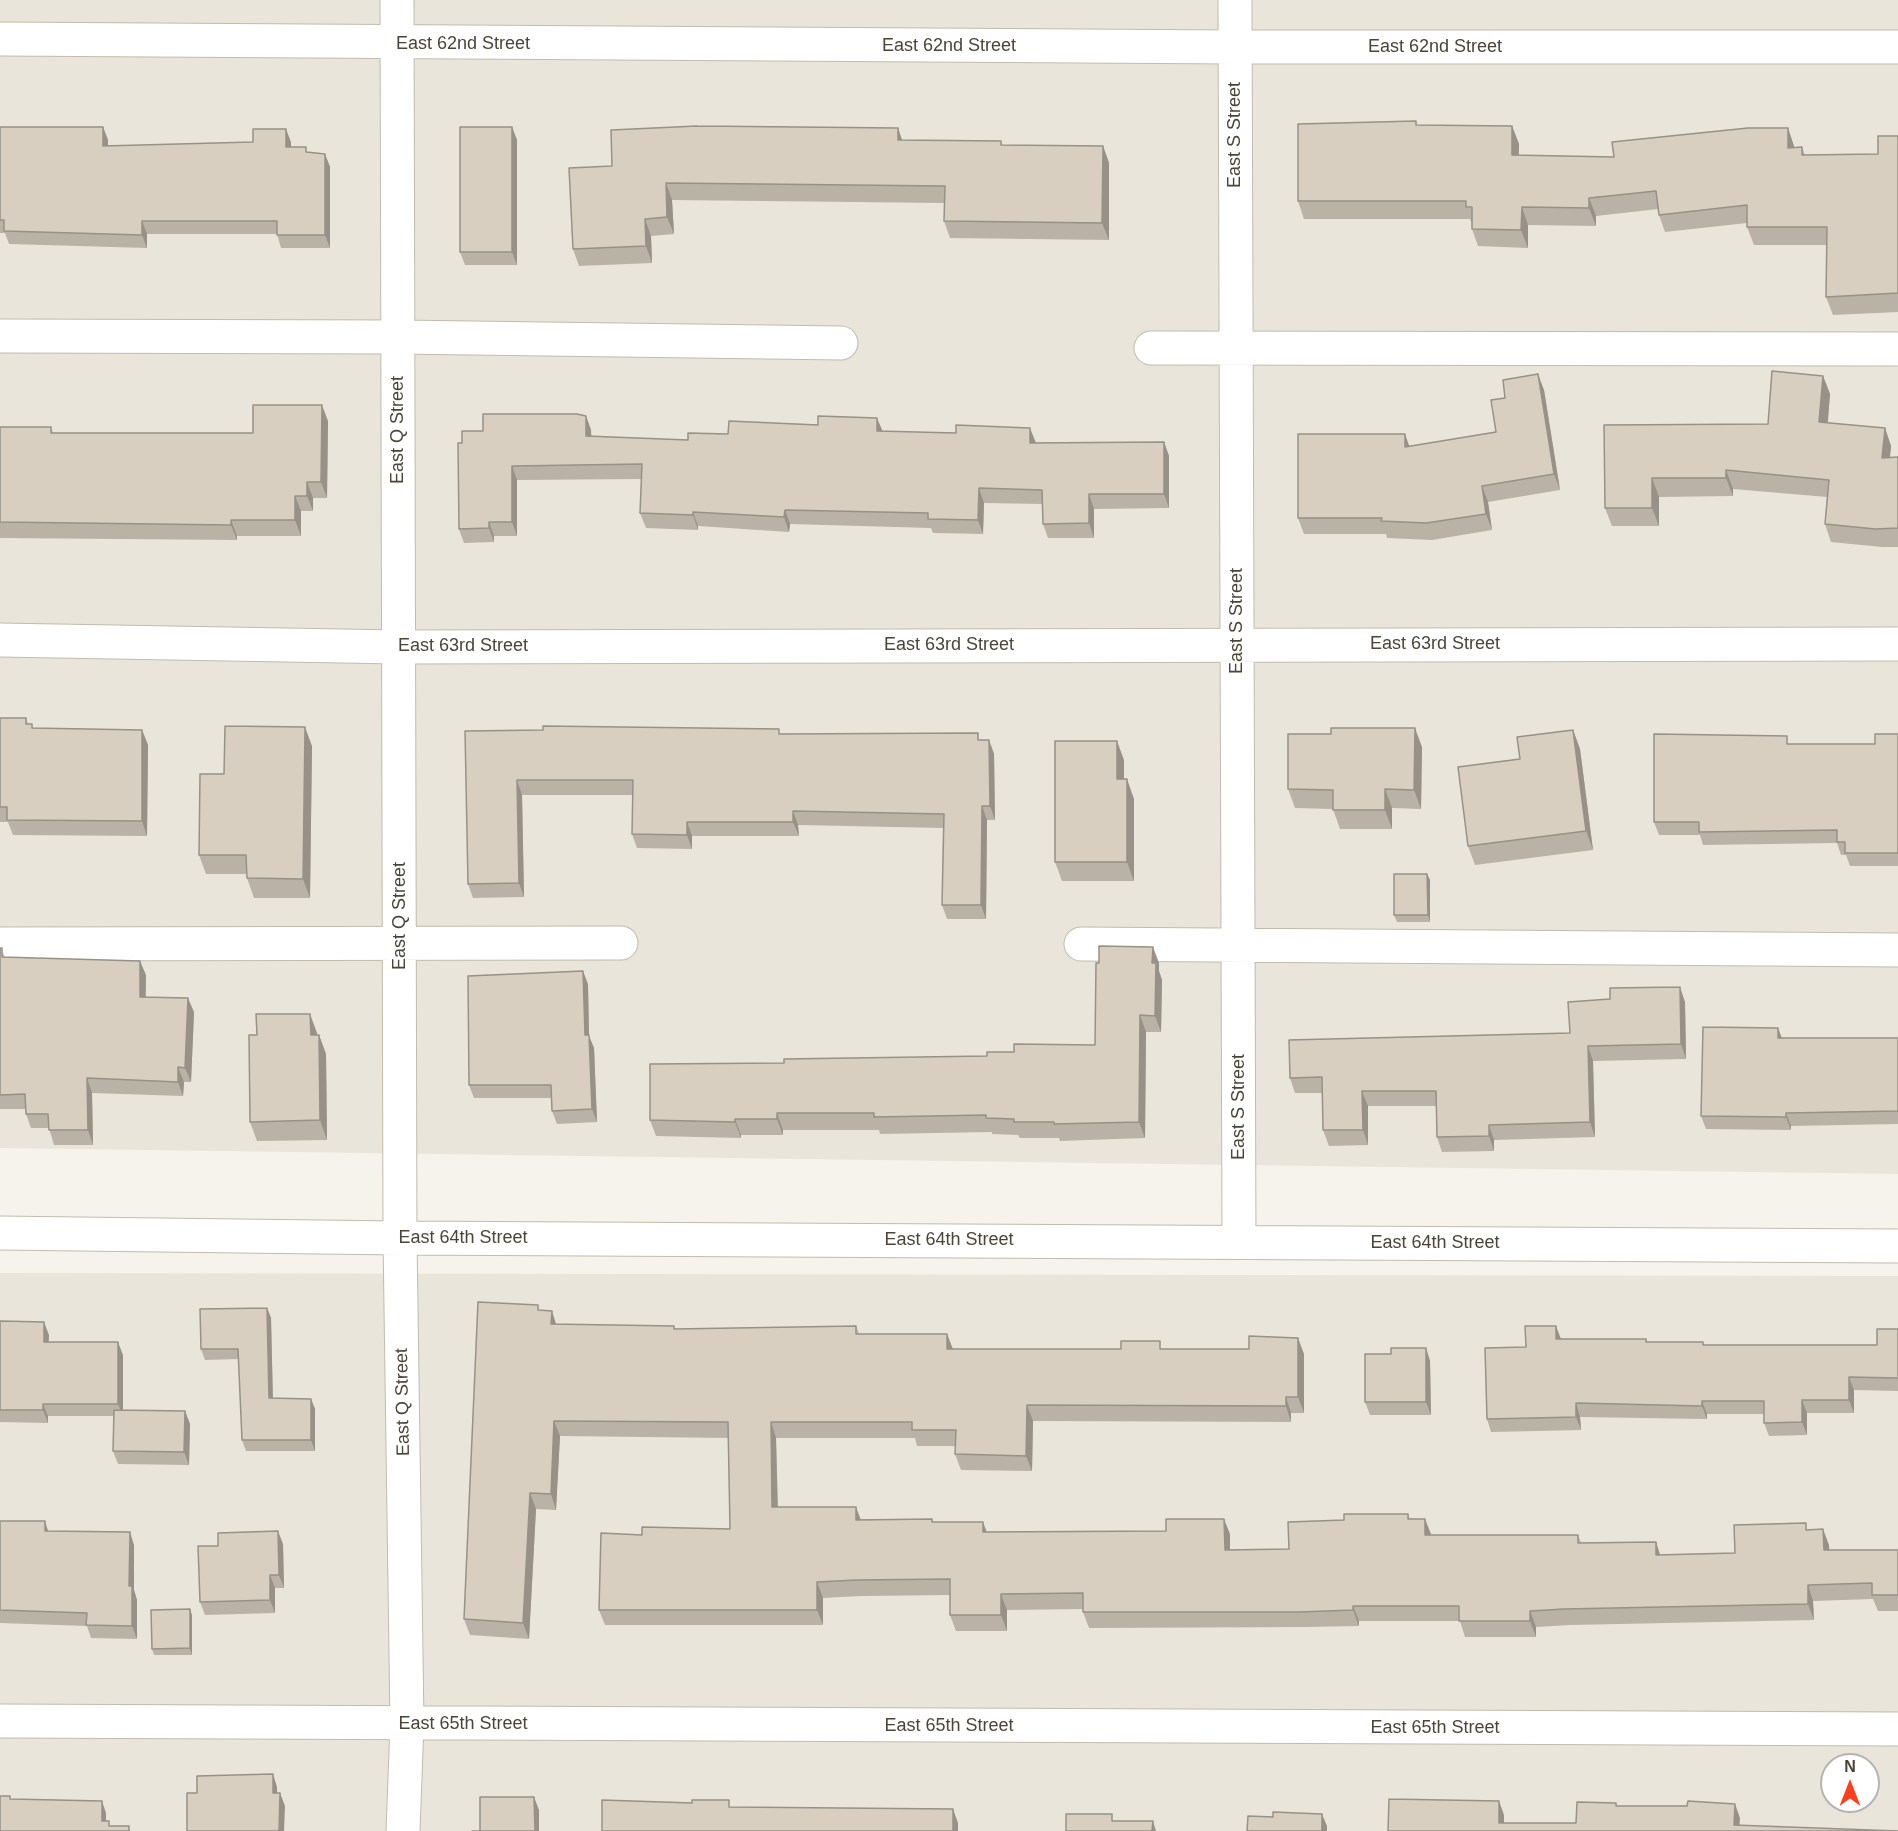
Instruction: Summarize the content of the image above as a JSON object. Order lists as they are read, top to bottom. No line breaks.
{"streets":{"street":["East 62nd Street","East S Street","East Q Street","East 63rd Street","East 64th Street","East 65th Street"]},"crossings":[["East 62nd Street","East S Street"],["East 62nd Street","East Q Street"],["East S Street","East 63rd Street"],["East S Street","East 64th Street"],["East Q Street","East 63rd Street"],["East Q Street","East 64th Street"],["East Q Street","East 65th Street"]],"north":"top"}
